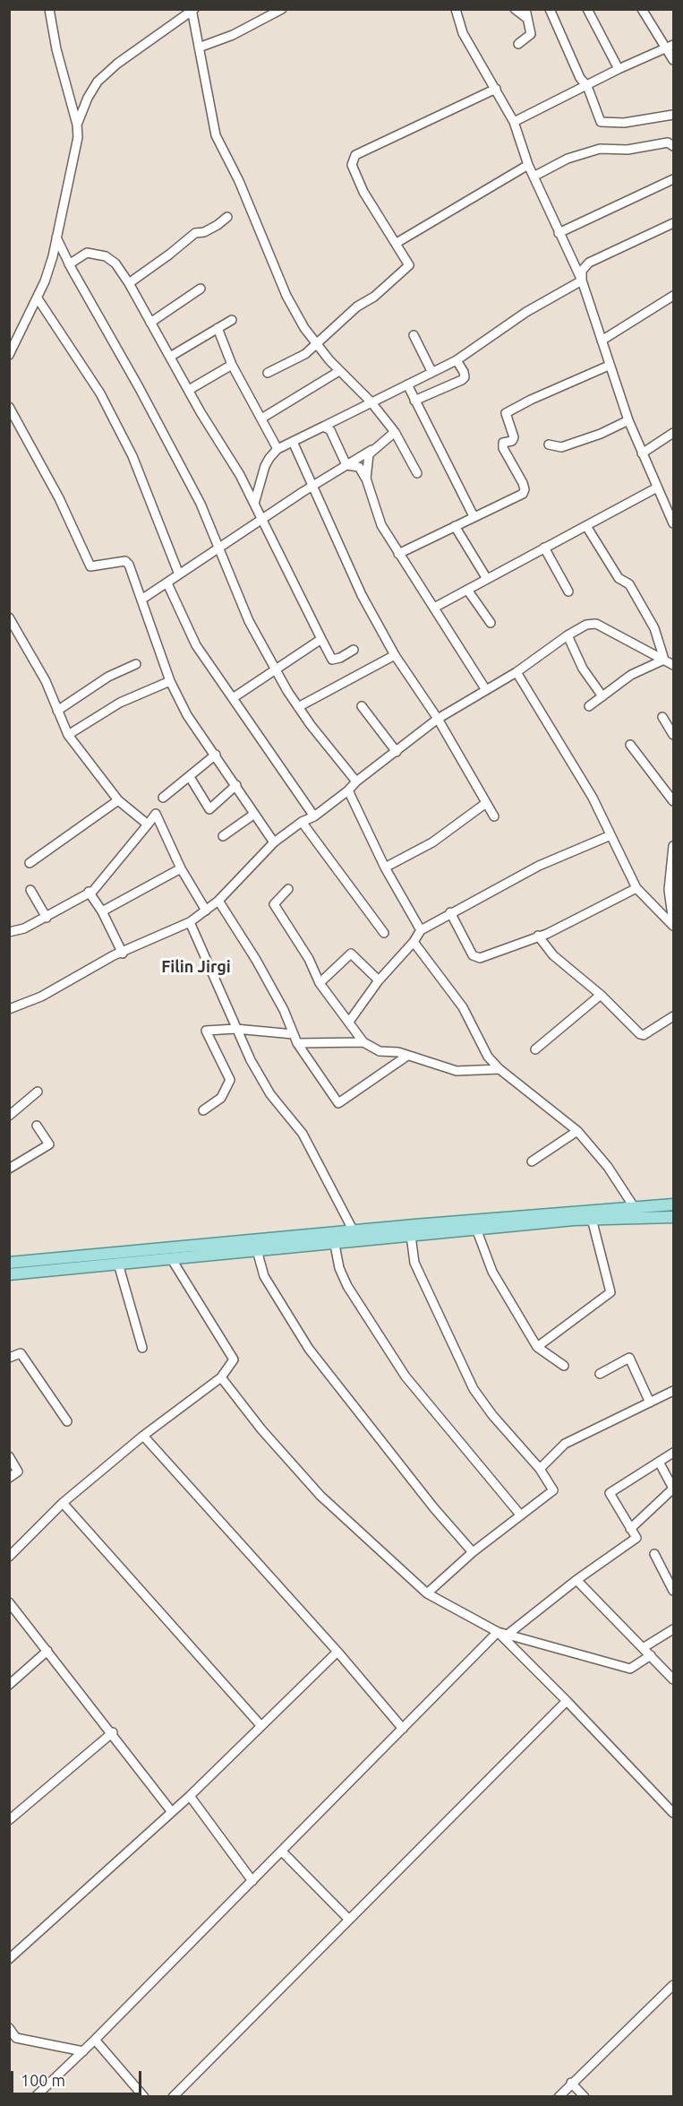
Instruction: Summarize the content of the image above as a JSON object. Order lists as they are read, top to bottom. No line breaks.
{"districts":["Filin Jirgi"],"scale_bar":"100 m"}
